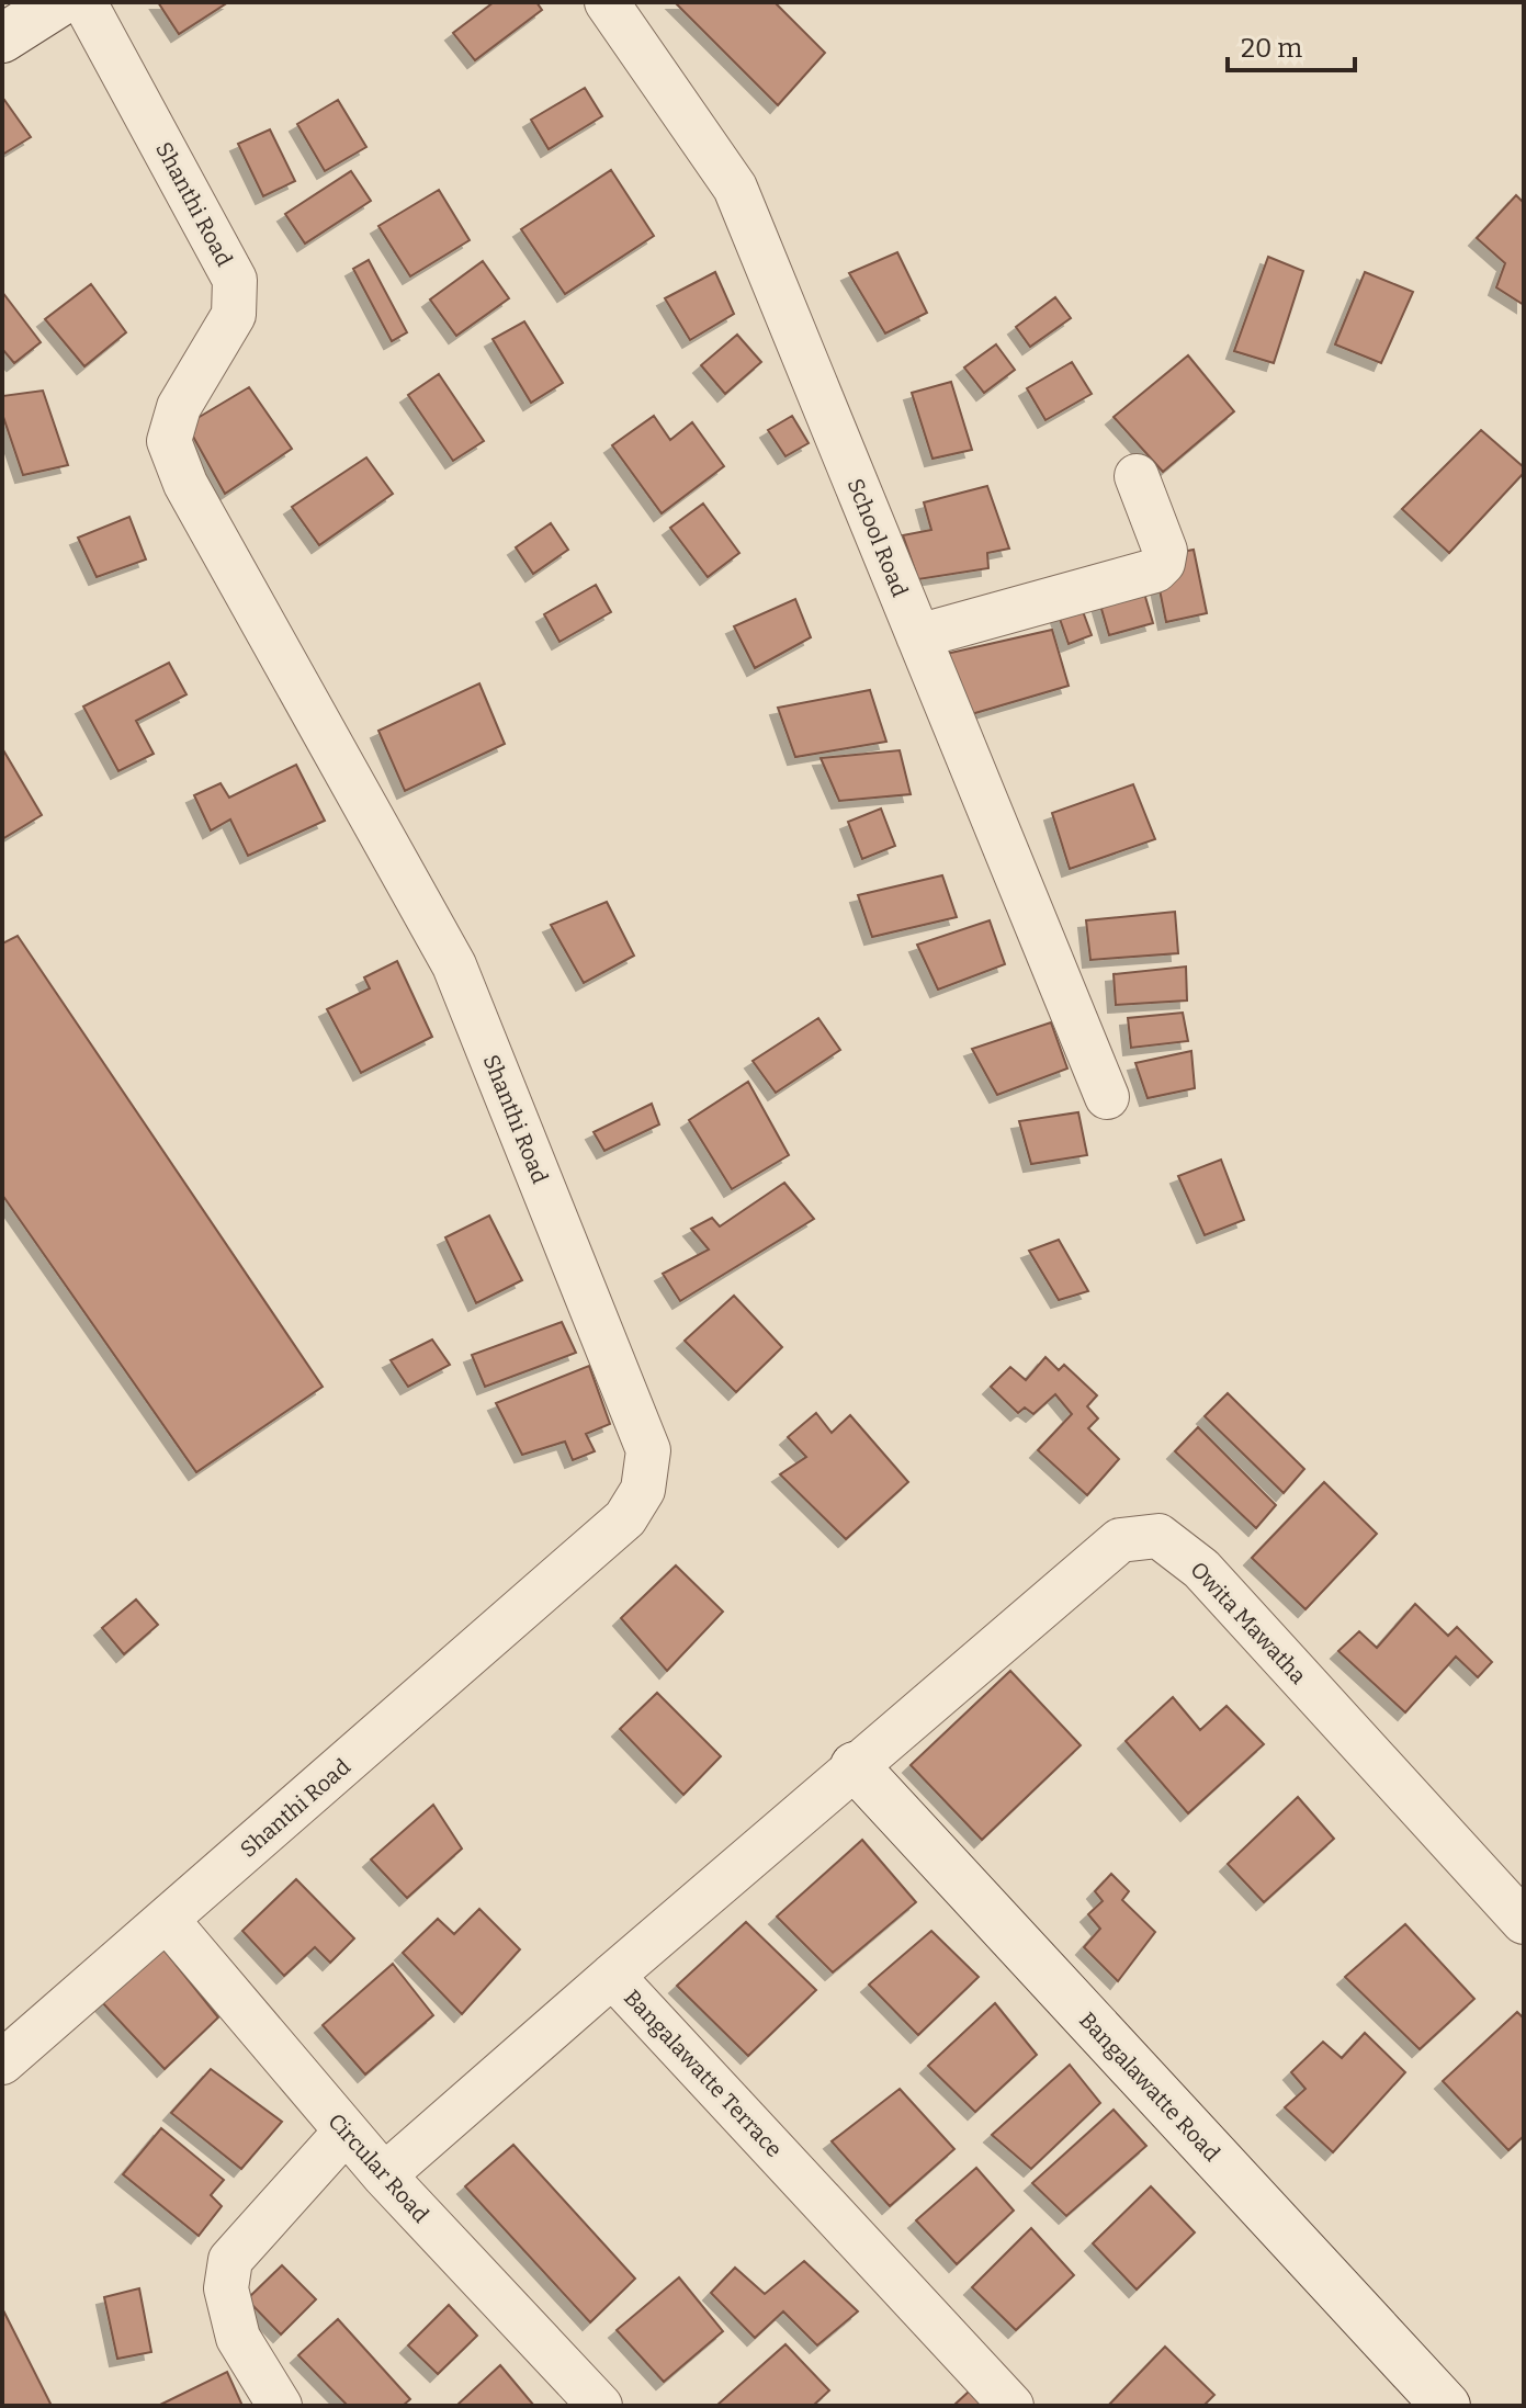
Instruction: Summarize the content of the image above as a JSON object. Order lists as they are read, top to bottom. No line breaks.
{"streets":{"street":["Shanthi Road","School Road","Owita Mawatha","Bangalawatte Terrace","Bangalawatte Road","Circular Road"]},"crossings":[["Shanthi Road","Circular Road"],["Owita Mawatha","Bangalawatte Terrace"],["Owita Mawatha","Bangalawatte Road"],["Bangalawatte Terrace","Bangalawatte Road"]],"scale_bar":"20 m"}
